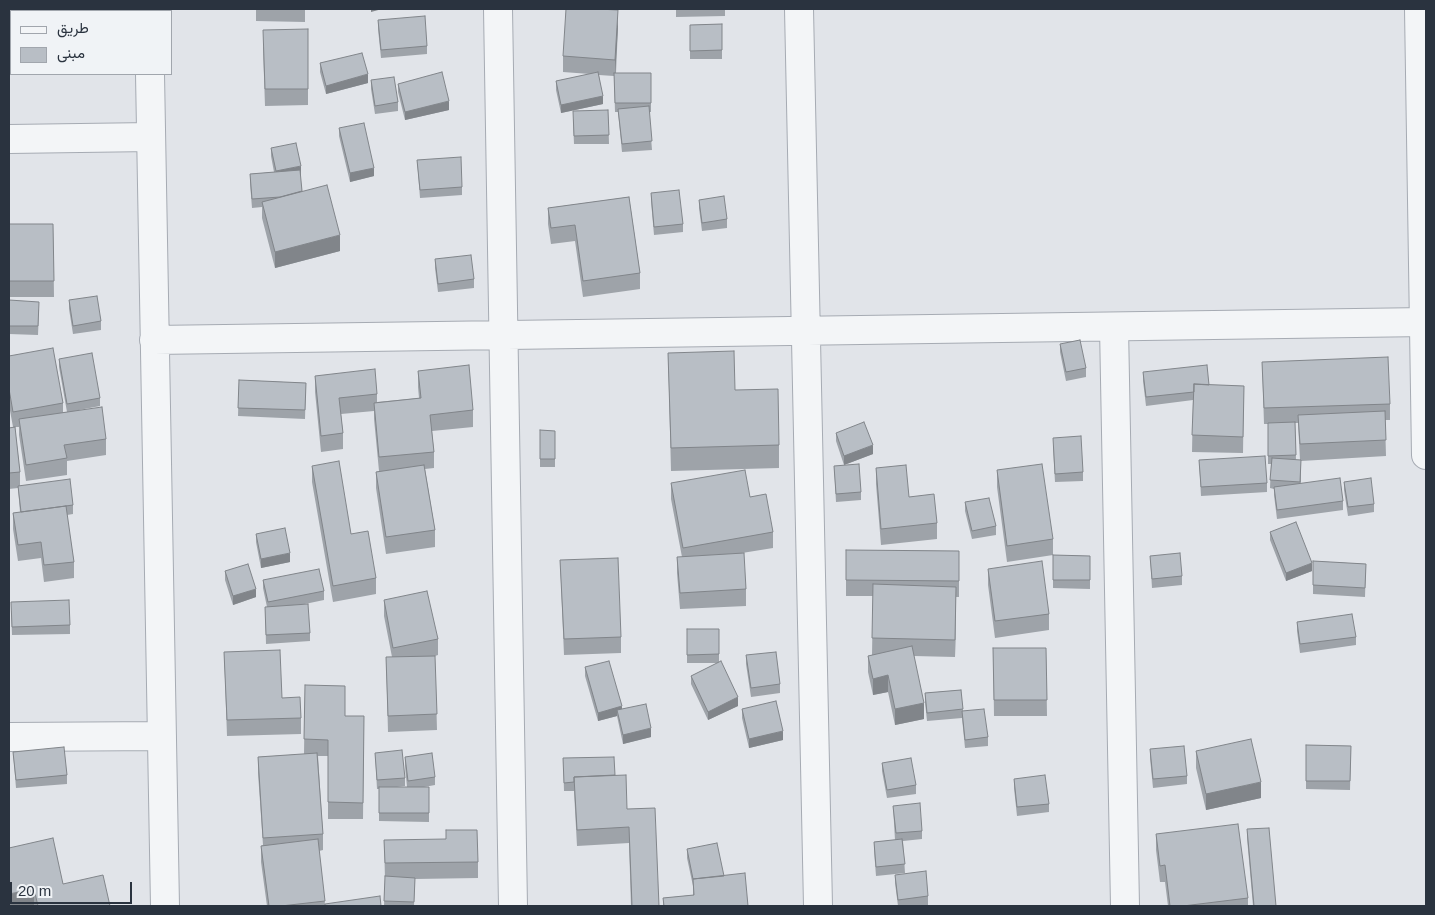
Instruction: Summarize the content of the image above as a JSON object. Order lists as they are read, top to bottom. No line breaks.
{"legend":["طريق","مبنى"],"scale_bar":"20 m"}
